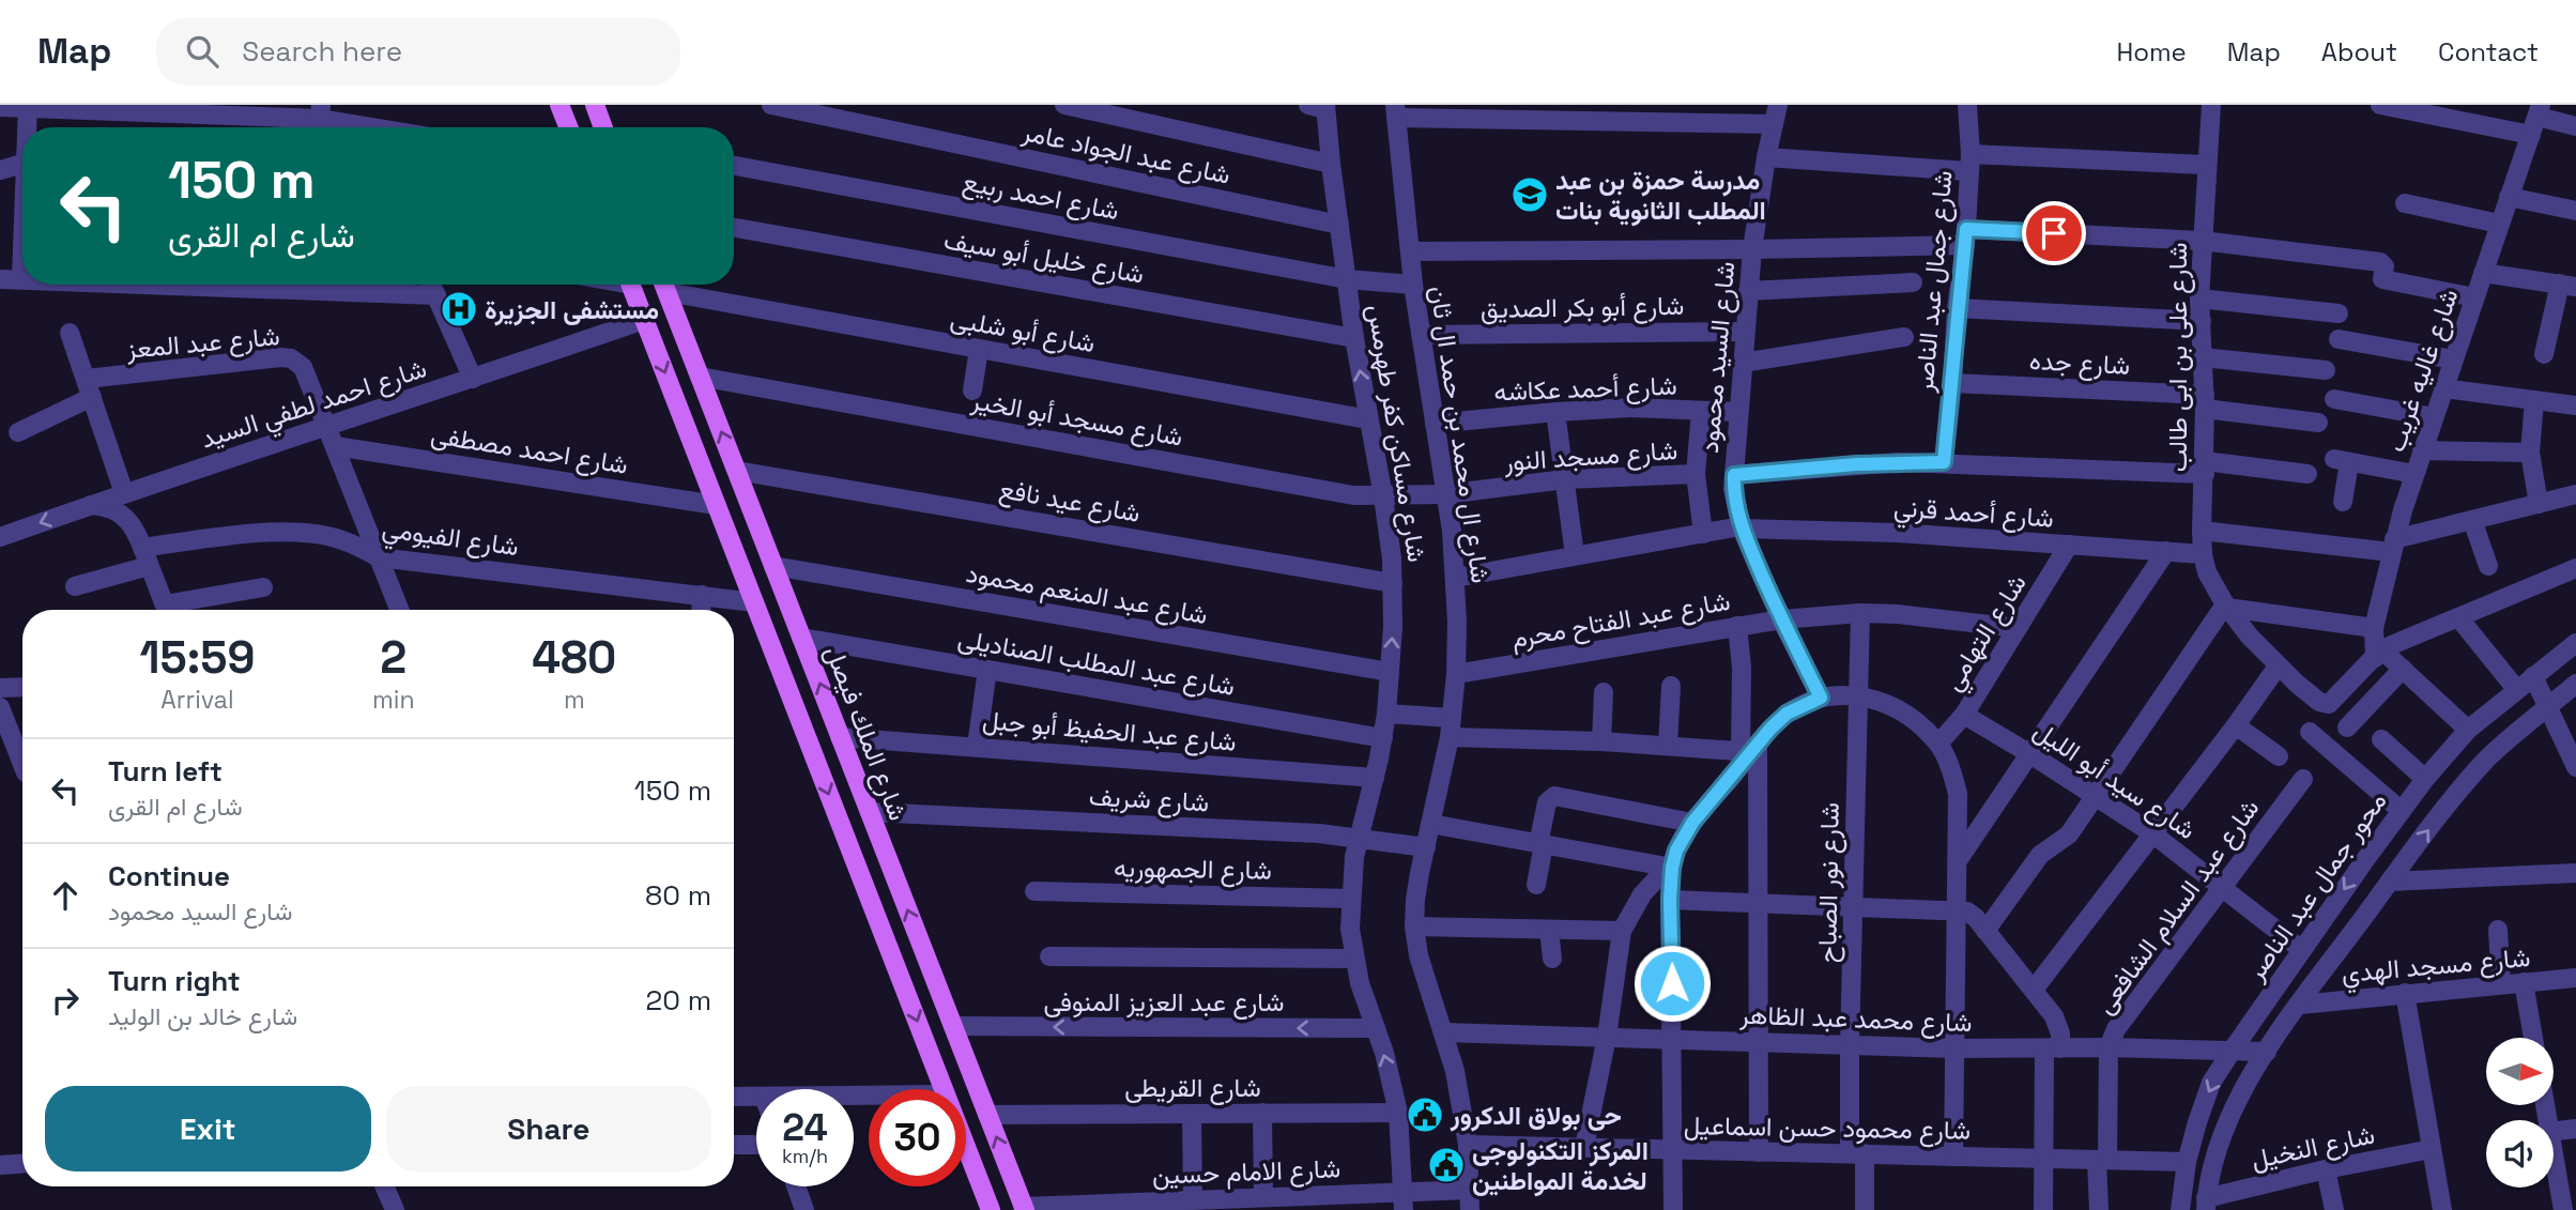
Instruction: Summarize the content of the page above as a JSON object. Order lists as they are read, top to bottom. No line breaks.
{"streets":{"main road":["شارع الملك فيصل"],"street":["شارع عبد الجواد عامر","شارع احمد ربيع","شارع خليل أبو سيف","شارع جمال عبد الناصر","شارع أبو بكر الصديق","شارع أبو شلبى","شارع عبد المعز","شارع السيد محمود","شارع على بن ابى طالب","شارع جده","شارع غاليه غريب","شارع أحمد عكاشه","شارع احمد لطفي السيد","شارع مسجد أبو الخير","شارع مساكن كفر طهرمس","شارع ال محمد بن حمد ال ثان","شارع احمد مصطفى","شارع مسجد النور","شارع عيد نافع","شارع أحمد قرني","شارع الفيومي","شارع عبد المنعم محمود","شارع عبد الفتاح محرم","شارع التهامي","شارع عبد المطلب الصناديلى","شارع عبد الحفيظ أبو جبل","شارع سيد أبو الليل","شارع شريف","شارع الجمهوريه","شارع نور الصباح","محور جمال عبد الناصر","شارع عبد السلام الشافعى","شارع مسجد الهدي","شارع عبد العزيز المنوفى","شارع محمد عبد الظاهر","شارع القريطى","شارع محمود حسن اسماعيل","شارع النخيل","شارع الامام حسين"]},"crossings":[["شارع عبد الجواد عامر","شارع مساكن كفر طهرمس"],["شارع احمد ربيع","شارع مساكن كفر طهرمس"],["شارع احمد ربيع","شارع ال محمد بن حمد ال ثان"],["شارع خليل أبو سيف","شارع مساكن كفر طهرمس"],["شارع جمال عبد الناصر","شارع جده"],["شارع أبو بكر الصديق","شارع السيد محمود"],["شارع أبو بكر الصديق","شارع ال محمد بن حمد ال ثان"],["شارع أبو شلبى","شارع مساكن كفر طهرمس"],["شارع عبد المعز","شارع احمد لطفي السيد"],["شارع عبد المعز","شارع احمد مصطفى"],["شارع عبد المعز","شارع الفيومي"],["شارع السيد محمود","شارع أحمد عكاشه"],["شارع السيد محمود","شارع أحمد قرني"],["شارع السيد محمود","شارع عبد الفتاح محرم"],["شارع على بن ابى طالب","شارع جده"],["شارع على بن ابى طالب","شارع غاليه غريب"],["شارع على بن ابى طالب","شارع أحمد قرني"],["شارع أحمد عكاشه","شارع ال محمد بن حمد ال ثان"],["شارع احمد لطفي السيد","شارع احمد مصطفى"],["شارع مسجد أبو الخير","شارع مساكن كفر طهرمس"],["شارع مسجد أبو الخير","شارع ال محمد بن حمد ال ثان"],["شارع مسجد أبو الخير","شارع مسجد النور"],["شارع مسجد أبو الخير","شارع الملك فيصل"],["شارع مساكن كفر طهرمس","شارع عيد نافع"],["شارع مساكن كفر طهرمس","شارع عبد المنعم محمود"],["شارع مساكن كفر طهرمس","شارع عبد المطلب الصناديلى"],["شارع مساكن كفر طهرمس","شارع عبد الحفيظ أبو جبل"],["شارع مساكن كفر طهرمس","شارع شريف"],["شارع مساكن كفر طهرمس","شارع الجمهوريه"],["شارع مساكن كفر طهرمس","شارع عبد العزيز المنوفى"],["شارع مساكن كفر طهرمس","شارع القريطى"],["شارع مساكن كفر طهرمس","شارع الامام حسين"],["شارع ال محمد بن حمد ال ثان","شارع مسجد النور"],["شارع ال محمد بن حمد ال ثان","شارع أحمد قرني"],["شارع ال محمد بن حمد ال ثان","شارع عبد الفتاح محرم"],["شارع ال محمد بن حمد ال ثان","شارع شريف"],["شارع ال محمد بن حمد ال ثان","شارع محمد عبد الظاهر"],["شارع ال محمد بن حمد ال ثان","شارع محمود حسن اسماعيل"],["شارع ال محمد بن حمد ال ثان","شارع الامام حسين"],["شارع عيد نافع","شارع الملك فيصل"],["شارع أحمد قرني","شارع التهامي"],["شارع عبد المنعم محمود","شارع الملك فيصل"],["شارع عبد الفتاح محرم","شارع التهامي"],["شارع عبد الفتاح محرم","شارع نور الصباح"],["شارع التهامي","شارع سيد أبو الليل"],["شارع عبد المطلب الصناديلى","شارع الملك فيصل"],["شارع عبد الحفيظ أبو جبل","شارع الملك فيصل"],["شارع الملك فيصل","شارع شريف"],["شارع الملك فيصل","شارع عبد العزيز المنوفى"],["شارع الملك فيصل","شارع القريطى"],["شارع الملك فيصل","شارع الامام حسين"],["شارع سيد أبو الليل","محور جمال عبد الناصر"],["شارع سيد أبو الليل","شارع عبد السلام الشافعى"],["شارع نور الصباح","شارع محمد عبد الظاهر"],["شارع نور الصباح","شارع محمود حسن اسماعيل"],["محور جمال عبد الناصر","شارع مسجد الهدي"],["محور جمال عبد الناصر","شارع محمد عبد الظاهر"],["محور جمال عبد الناصر","شارع محمود حسن اسماعيل"],["محور جمال عبد الناصر","شارع النخيل"],["شارع عبد السلام الشافعى","شارع محمد عبد الظاهر"],["شارع عبد السلام الشافعى","شارع محمود حسن اسماعيل"]],"places":{"school or university":["مدرسة حمزة بن عبد المطلب الثانوية بنات"],"hospital":["مستشفى الجزيرة"],"public building":["حى بولاق الدكرور","المركز التكنولوجى لخدمة المواطنين"]},"north":"right","page":{"header":"Map","search":"Search here","nav":["Home","Map","About","Contact"],"turn":["150 m","شارع ام القرى"],"eta":["15:59","Arrival","2","min","480","m"],"list":[{"name":"Turn left","note":"شارع ام القرى","value":"150 m"},{"name":"Continue","note":"شارع السيد محمود","value":"80 m"},{"name":"Turn right","note":"شارع خالد بن الوليد","value":"20 m"}],"buttons":["Exit","Share"],"speed":"24 km/h","limit":"30"}}
